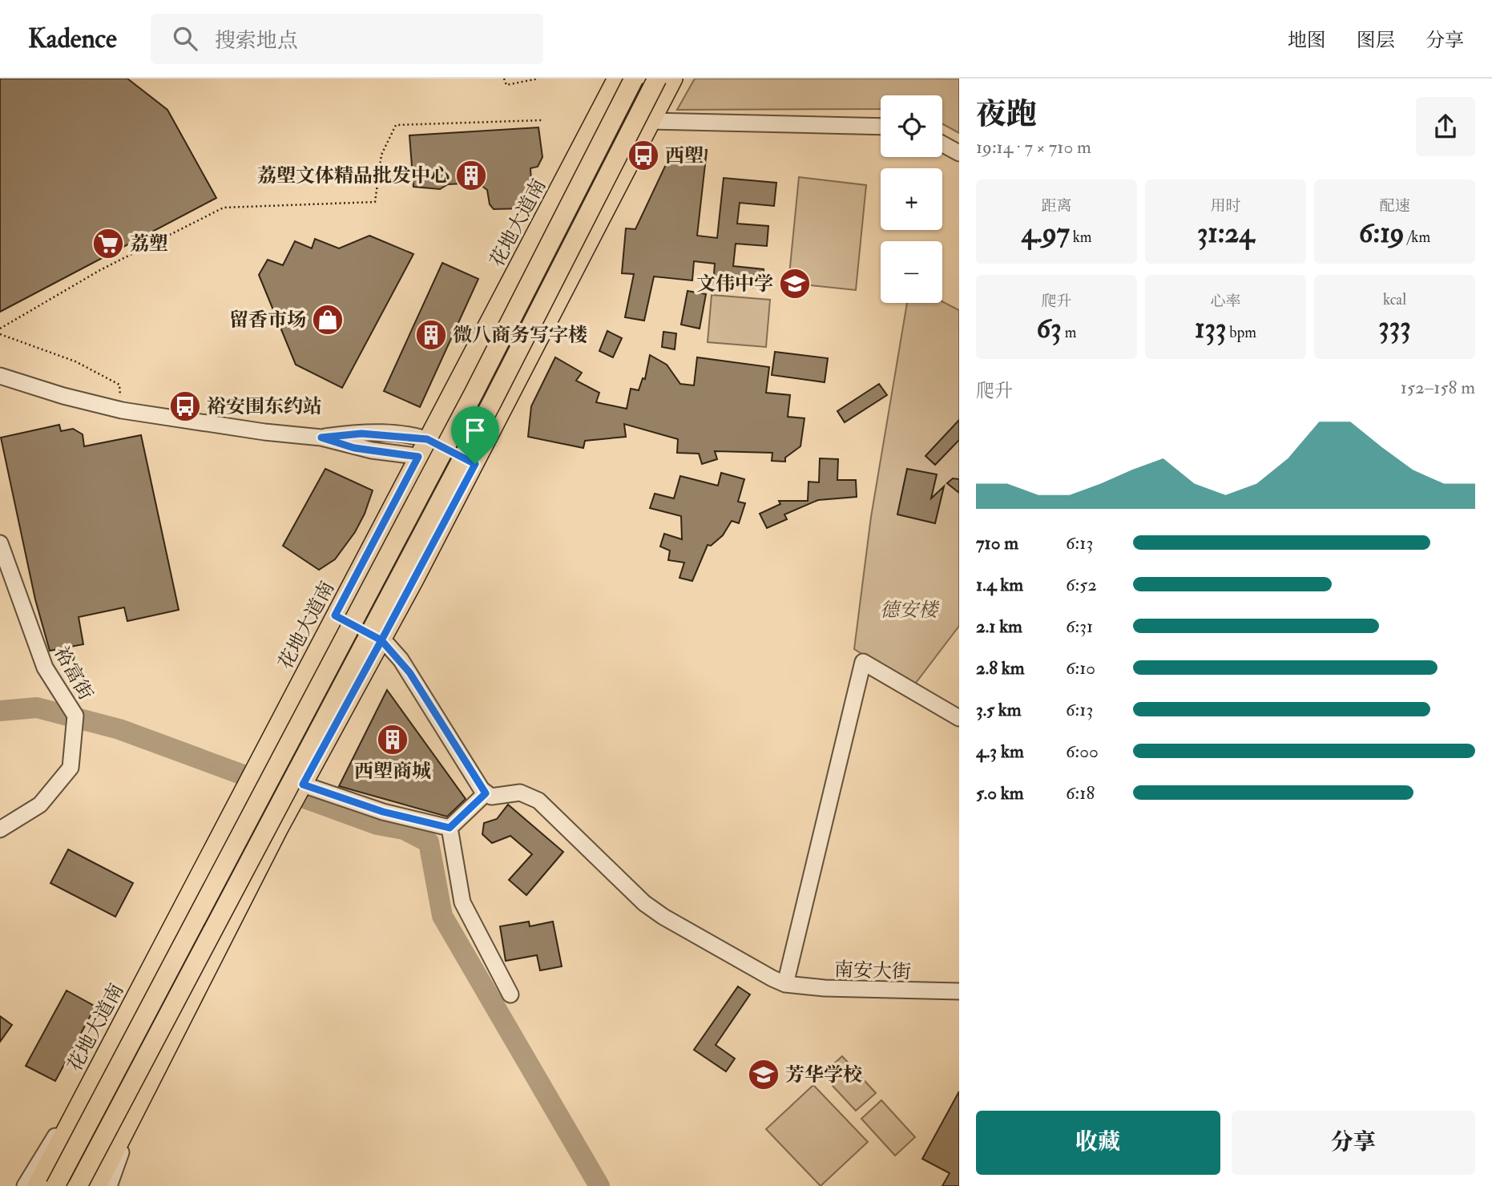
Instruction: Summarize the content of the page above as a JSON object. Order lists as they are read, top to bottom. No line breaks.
{"streets":{"main road":["花地大道南"],"street":["裕富街","南安大街"]},"parks":["德安楼"],"places":{"bus stop":["西塱","裕安围东约站"],"building":["荔塱文体精品批发中心","微八商务写字楼","西塱商城"],"supermarket":["荔塑"],"school or university":["文伟中学","芳华学校"],"shop":["留香市场"]},"page":{"header":"Kadence","search":"搜索地点","nav":["地图","图层","分享"],"heading":["夜跑","19:14 · 7 × 710 m"],"map_buttons":["+","−"],"stats":[["距离","4.97 km"],["用时","31:24"],["配速","6:19 /km"],["爬升","63 m"],["心率","133 bpm"],["kcal","333"]],"chart":["爬升","152–158 m"],"list":[{"name":"710 m","note":"6:13"},{"name":"1.4 km","note":"6:52"},{"name":"2.1 km","note":"6:31"},{"name":"2.8 km","note":"6:10"},{"name":"3.5 km","note":"6:13"},{"name":"4.3 km","note":"6:00"},{"name":"5.0 km","note":"6:18"}],"buttons":["收藏","分享"]}}
